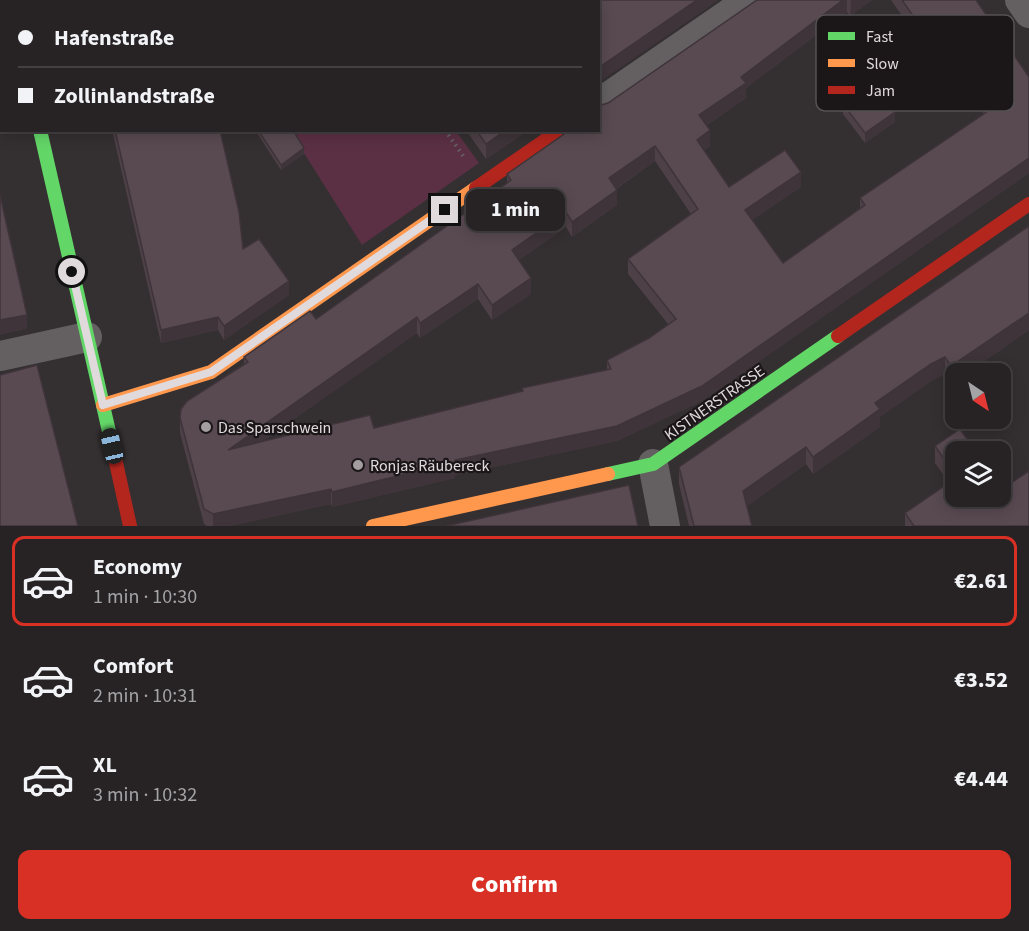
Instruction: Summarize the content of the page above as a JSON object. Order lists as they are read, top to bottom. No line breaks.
{"streets":{"street":["KISTNERSTRASSE"]},"places":["Das Sparschwein","Ronjas Räubereck"],"legend":["Fast","Slow","Jam"],"north":"bottom right","page":{"banner":["Hafenstraße","Zollinlandstraße"],"bubble":"1 min","list":[{"name":"Economy","note":"1 min · 10:30","value":"€2.61"},{"name":"Comfort","note":"2 min · 10:31","value":"€3.52"},{"name":"XL","note":"3 min · 10:32","value":"€4.44"}],"buttons":"Confirm"}}
